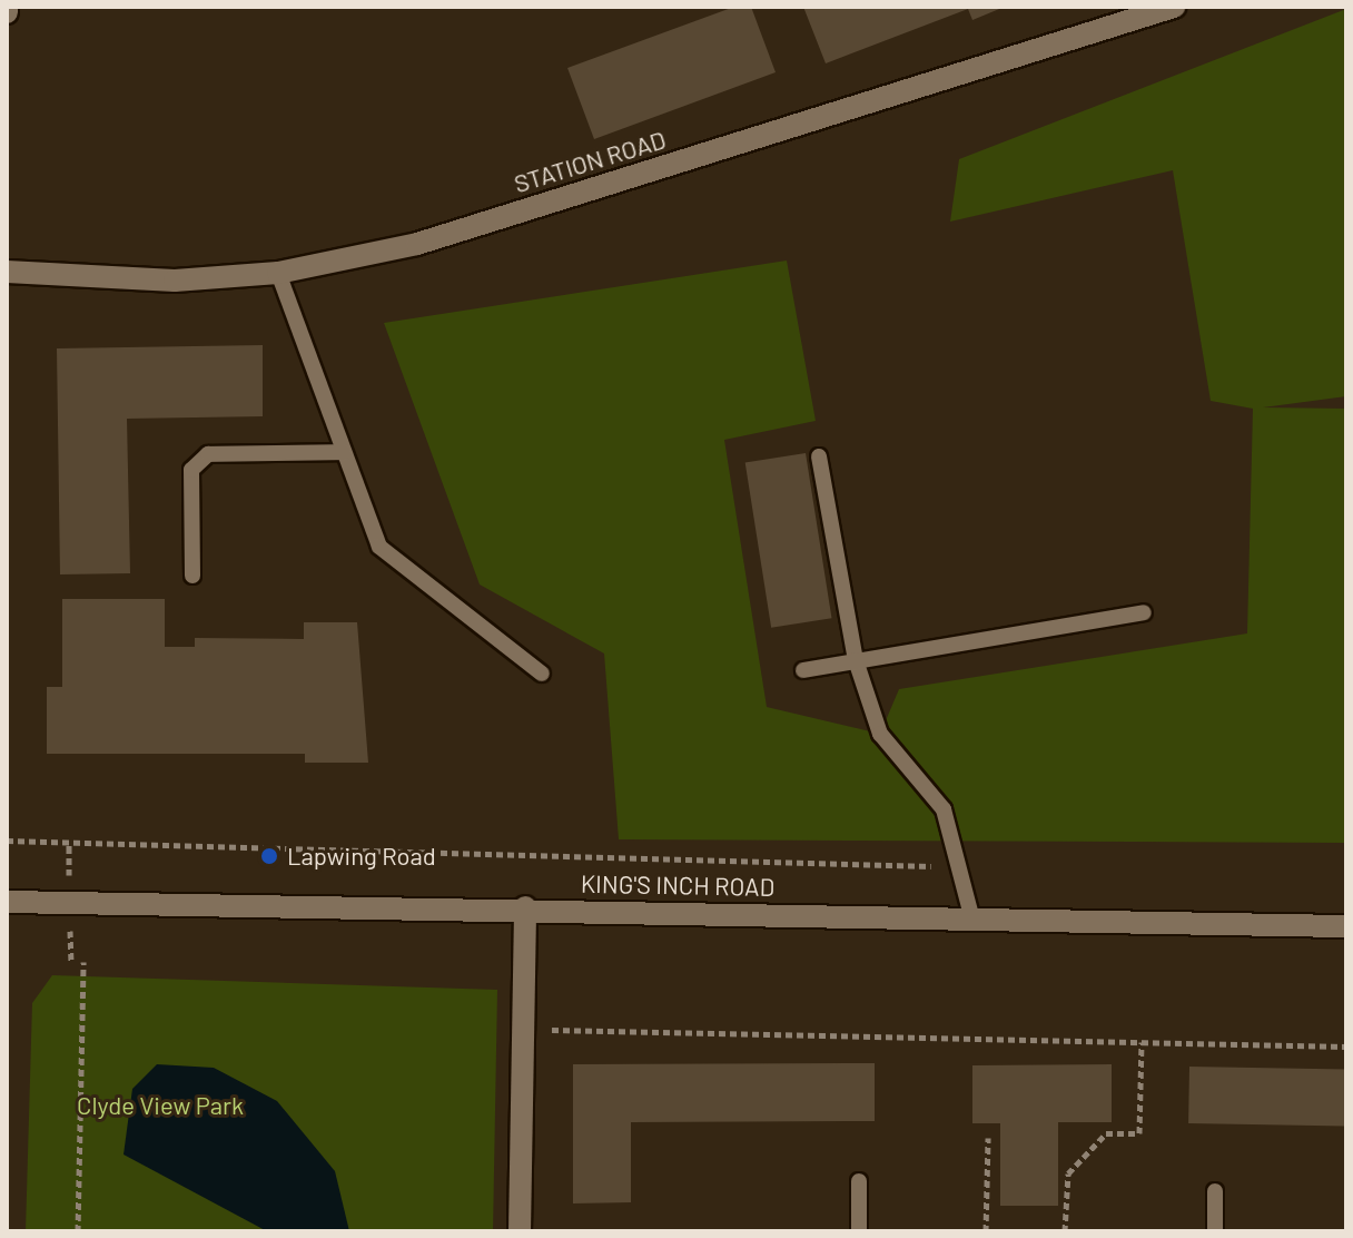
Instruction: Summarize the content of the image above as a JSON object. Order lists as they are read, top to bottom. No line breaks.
{"streets":{"street":["STATION ROAD","KING'S INCH ROAD"]},"parks":["Clyde View Park"],"places":["Lapwing Road"]}
